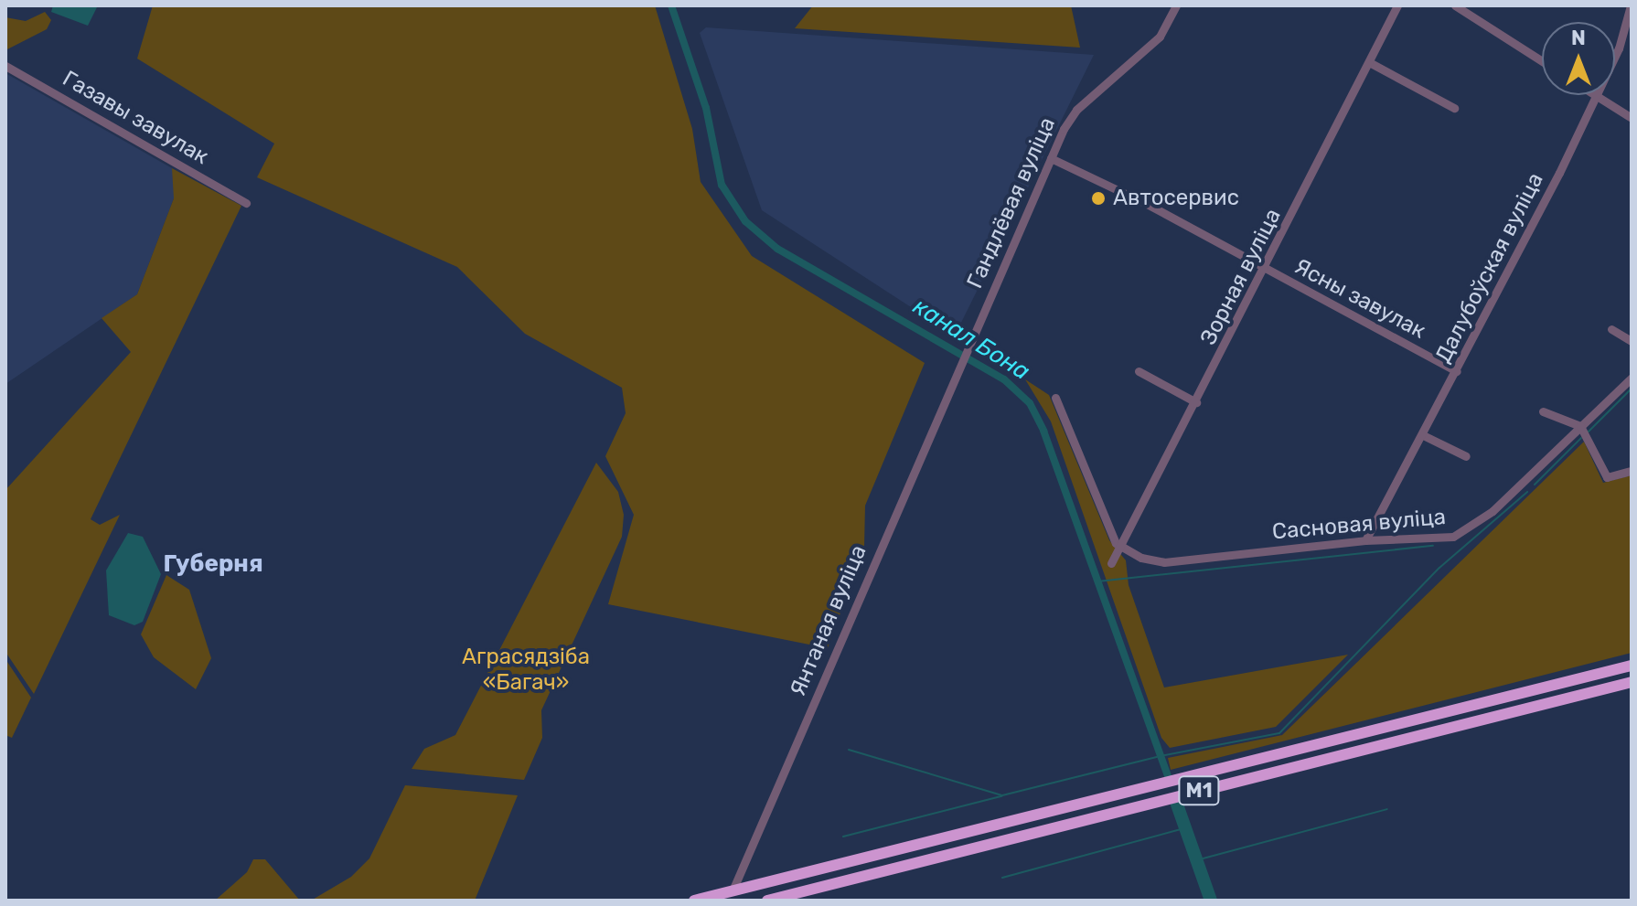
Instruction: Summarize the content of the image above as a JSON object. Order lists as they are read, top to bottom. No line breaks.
{"streets":{"highway":["М1"],"street":["Газавы завулак","Гандлёвая вуліца","Далубоўская вуліца","Зорная вуліца","Ясны завулак","Сасновая вуліца","Янтаная вуліца"]},"crossings":[["Гандлёвая вуліца","Ясны завулак"],["Гандлёвая вуліца","Янтаная вуліца"],["Далубоўская вуліца","Ясны завулак"],["Далубоўская вуліца","Сасновая вуліца"],["Зорная вуліца","Ясны завулак"],["Зорная вуліца","Сасновая вуліца"],["Янтаная вуліца","М1"]],"districts":["Губерня"],"water":["канал Бона"],"parks":["Аграсядзіба «Багач»"],"places":["Автосервис"],"north":"top"}
